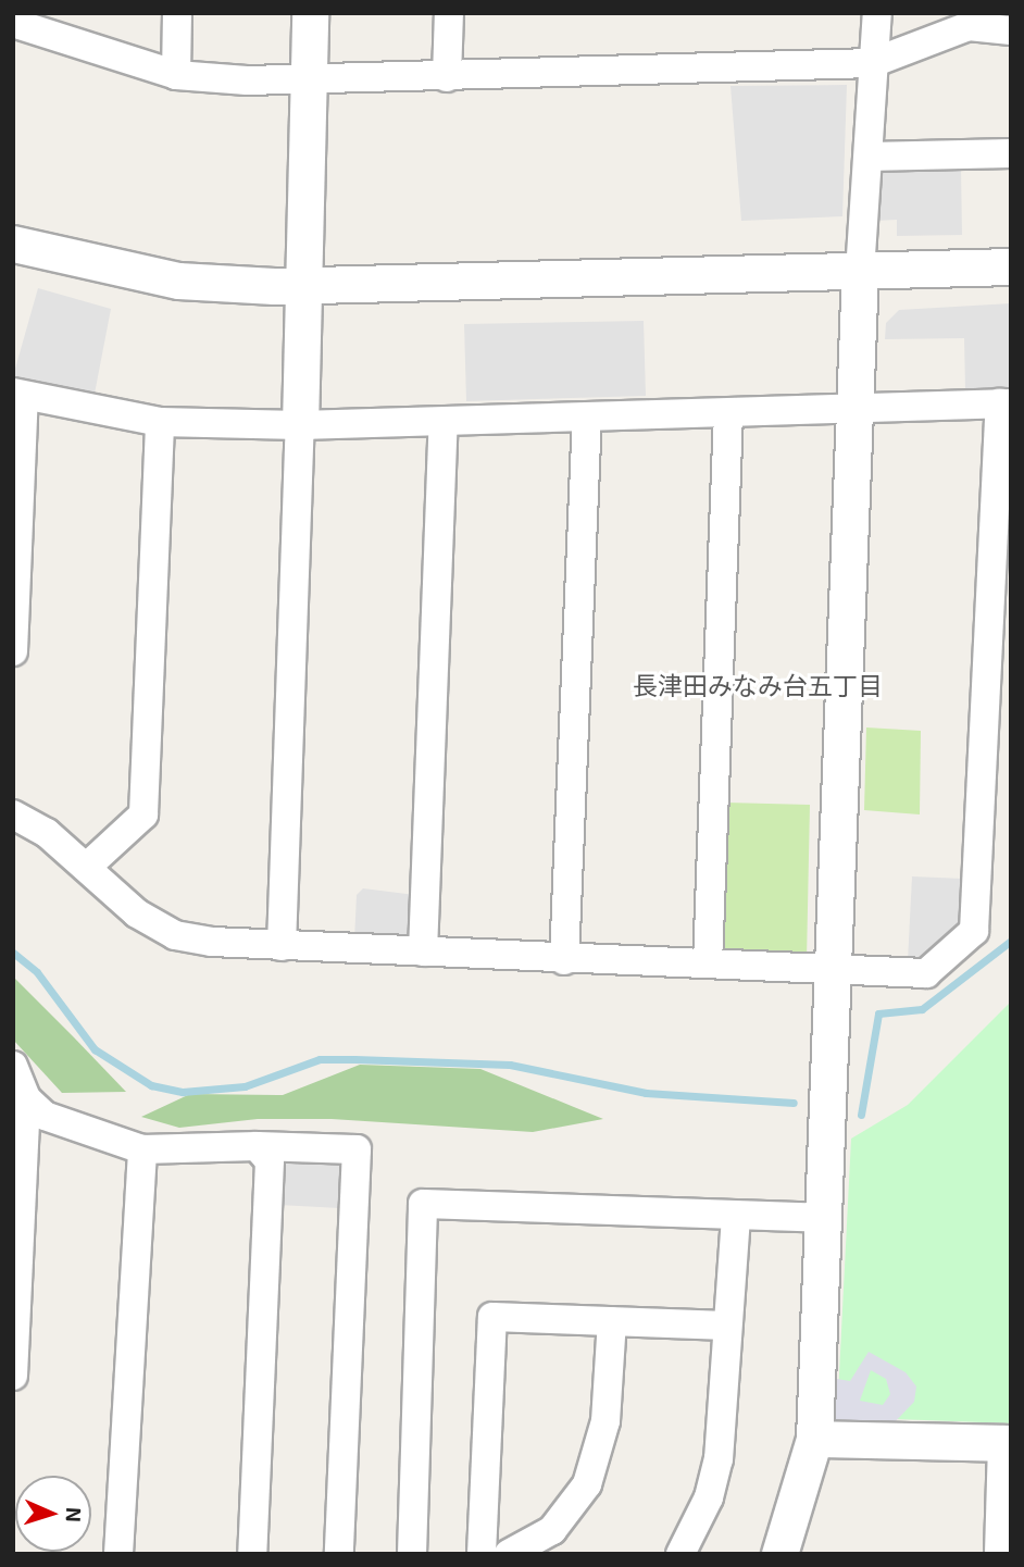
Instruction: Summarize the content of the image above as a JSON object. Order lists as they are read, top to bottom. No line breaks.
{"districts":["長津田みなみ台五丁目"],"north":"right"}
